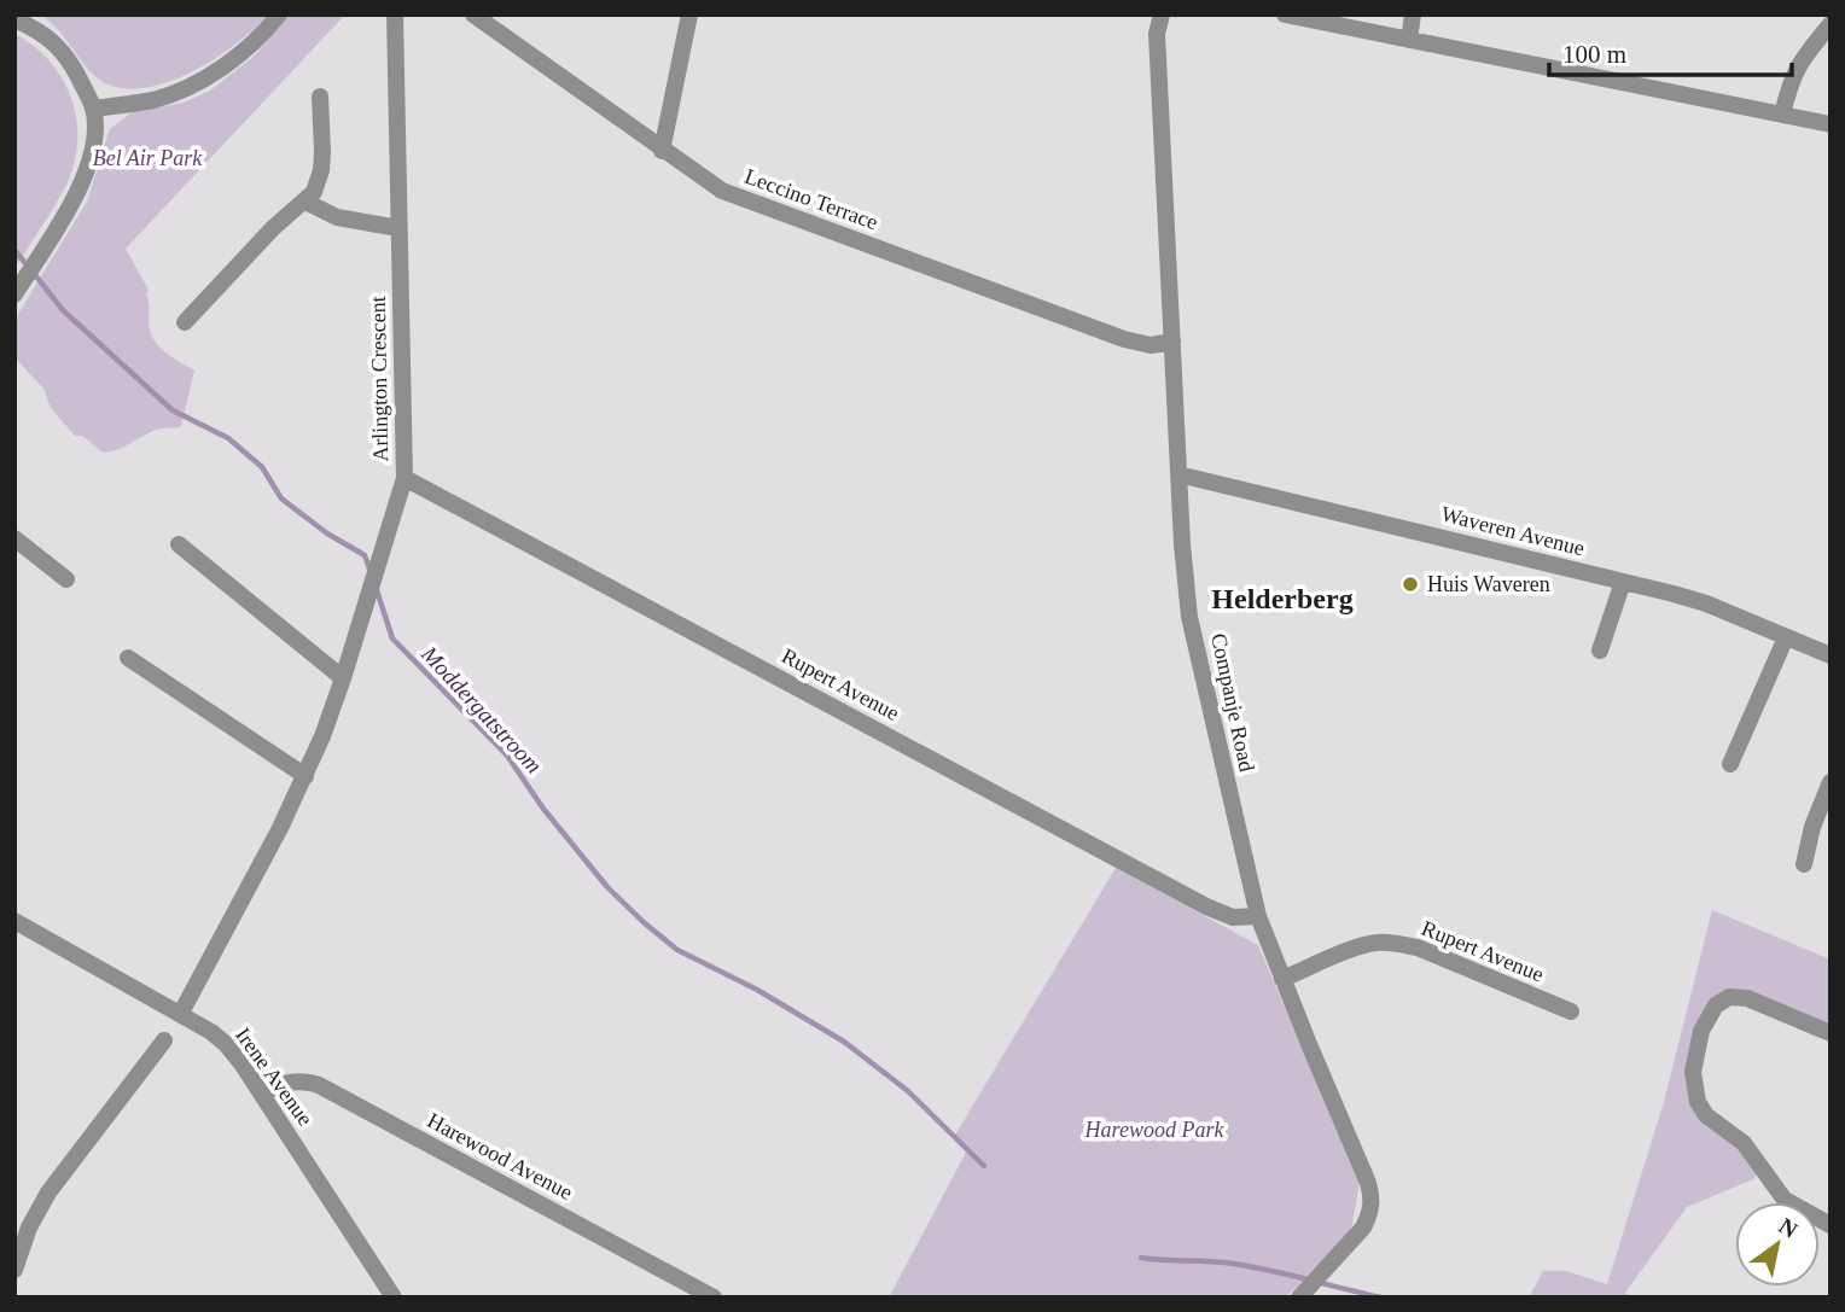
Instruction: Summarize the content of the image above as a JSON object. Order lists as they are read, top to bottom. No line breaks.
{"streets":{"street":["Leccino Terrace","Arlington Crescent","Waveren Avenue","Rupert Avenue","Companje Road","Irene Avenue","Harewood Avenue"]},"crossings":[["Leccino Terrace","Companje Road"],["Arlington Crescent","Rupert Avenue"],["Arlington Crescent","Irene Avenue"],["Waveren Avenue","Companje Road"],["Rupert Avenue","Companje Road"],["Irene Avenue","Harewood Avenue"]],"districts":["Helderberg"],"water":["Moddergatstroom"],"parks":["Bel Air Park","Harewood Park"],"places":["Huis Waveren"],"scale_bar":"100 m","north":"top right"}
